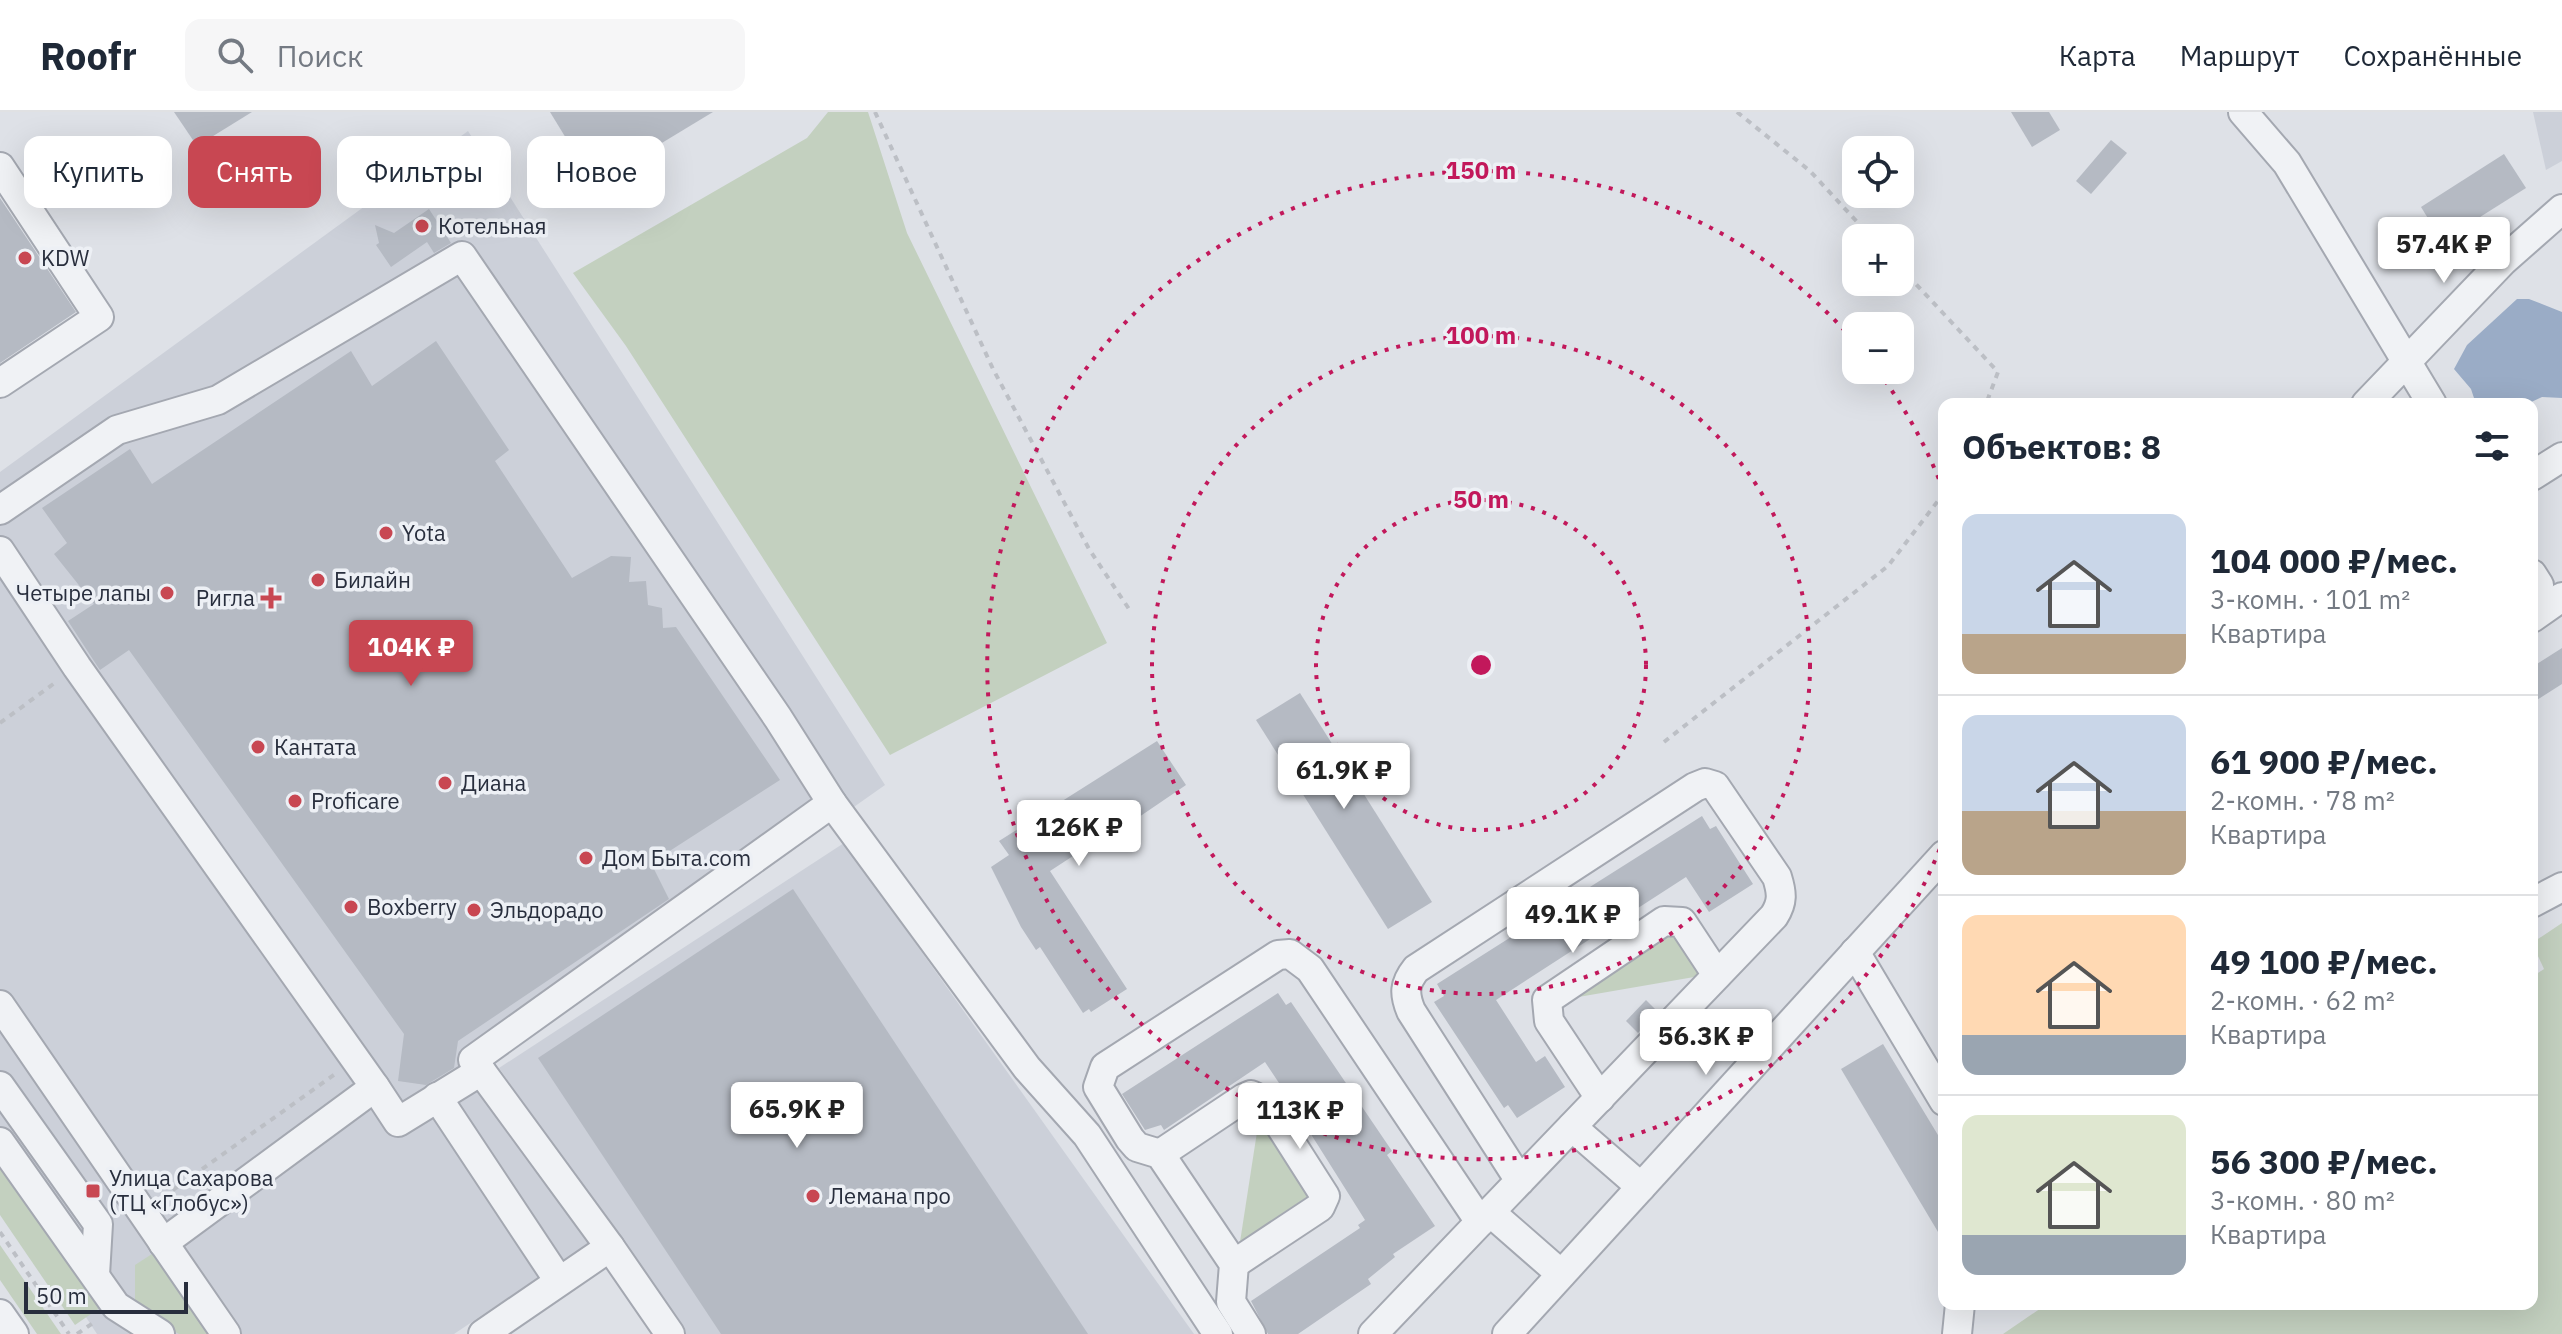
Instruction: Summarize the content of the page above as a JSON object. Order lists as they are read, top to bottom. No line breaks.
{"places":{"other":["Котельная","KDW","Yota","Билайн","Четыре лапы","Кантата","Диана","Proficare","Дом Быта.com","Boxberry","Эльдорадо","Лемана про"],"health":["Ригла"],"transit":["Улица Сахарова (ТЦ «Глобус»)"]},"scale_bar":"50 m","page":{"header":"Roofr","search":"Поиск","nav":["Карта","Маршрут","Сохранённые"],"map_buttons":["+","−"],"chip":["Купить","Снять","Фильтры","Новое"],"price":["57.4K ₽","104K ₽","61.9K ₽","126K ₽","49.1K ₽","56.3K ₽","65.9K ₽","113K ₽"],"heading":"Объектов: 8","list":[{"name":"104 000 ₽/мес.","note":"3-комн. · 101 m² · Квартира"},{"name":"61 900 ₽/мес.","note":"2-комн. · 78 m² · Квартира"},{"name":"49 100 ₽/мес.","note":"2-комн. · 62 m² · Квартира"},{"name":"56 300 ₽/мес.","note":"3-комн. · 80 m² · Квартира"}],"scale":"50 m"},"rings":["150 m","100 m","50 m"]}
